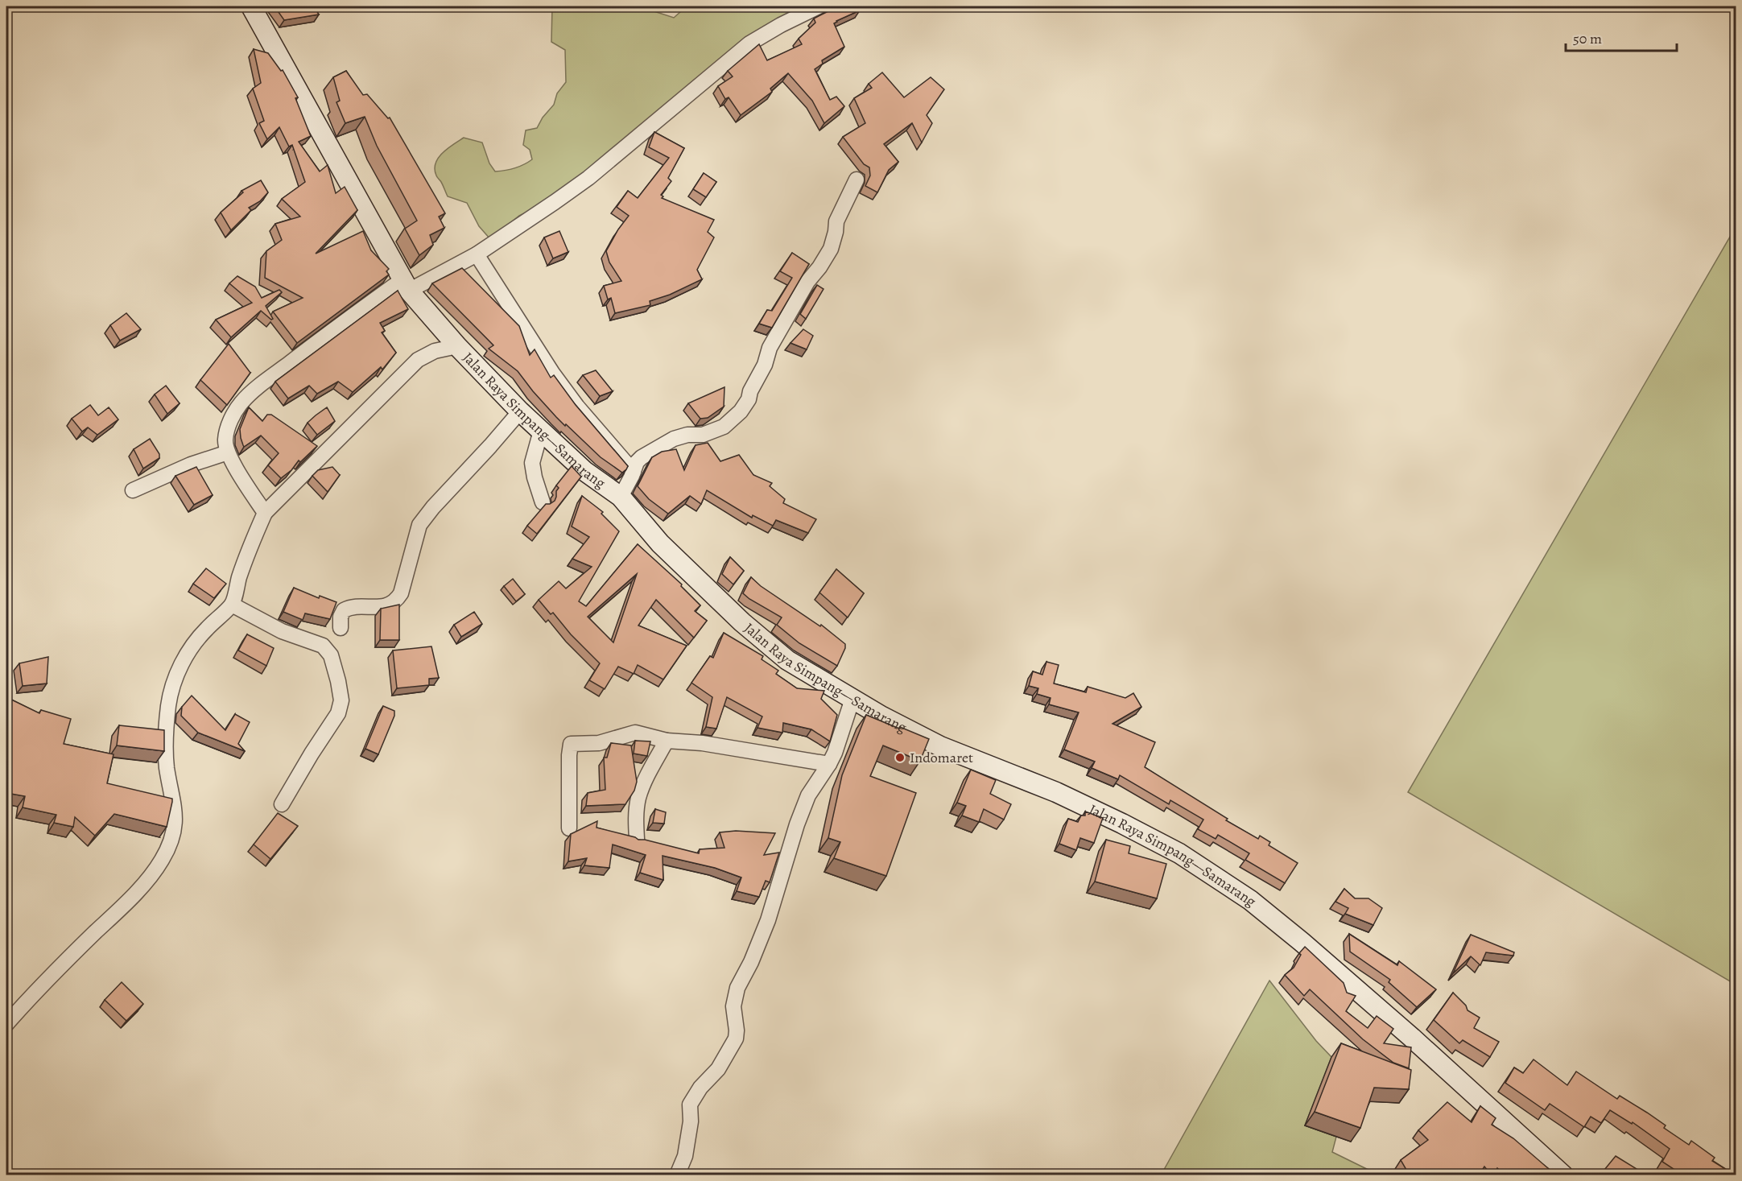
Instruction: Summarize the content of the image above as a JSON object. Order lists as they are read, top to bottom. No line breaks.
{"streets":{"main road":["Jalan Raya Simpang—Samarang"]},"places":["Indomaret"],"scale_bar":"50 m"}
